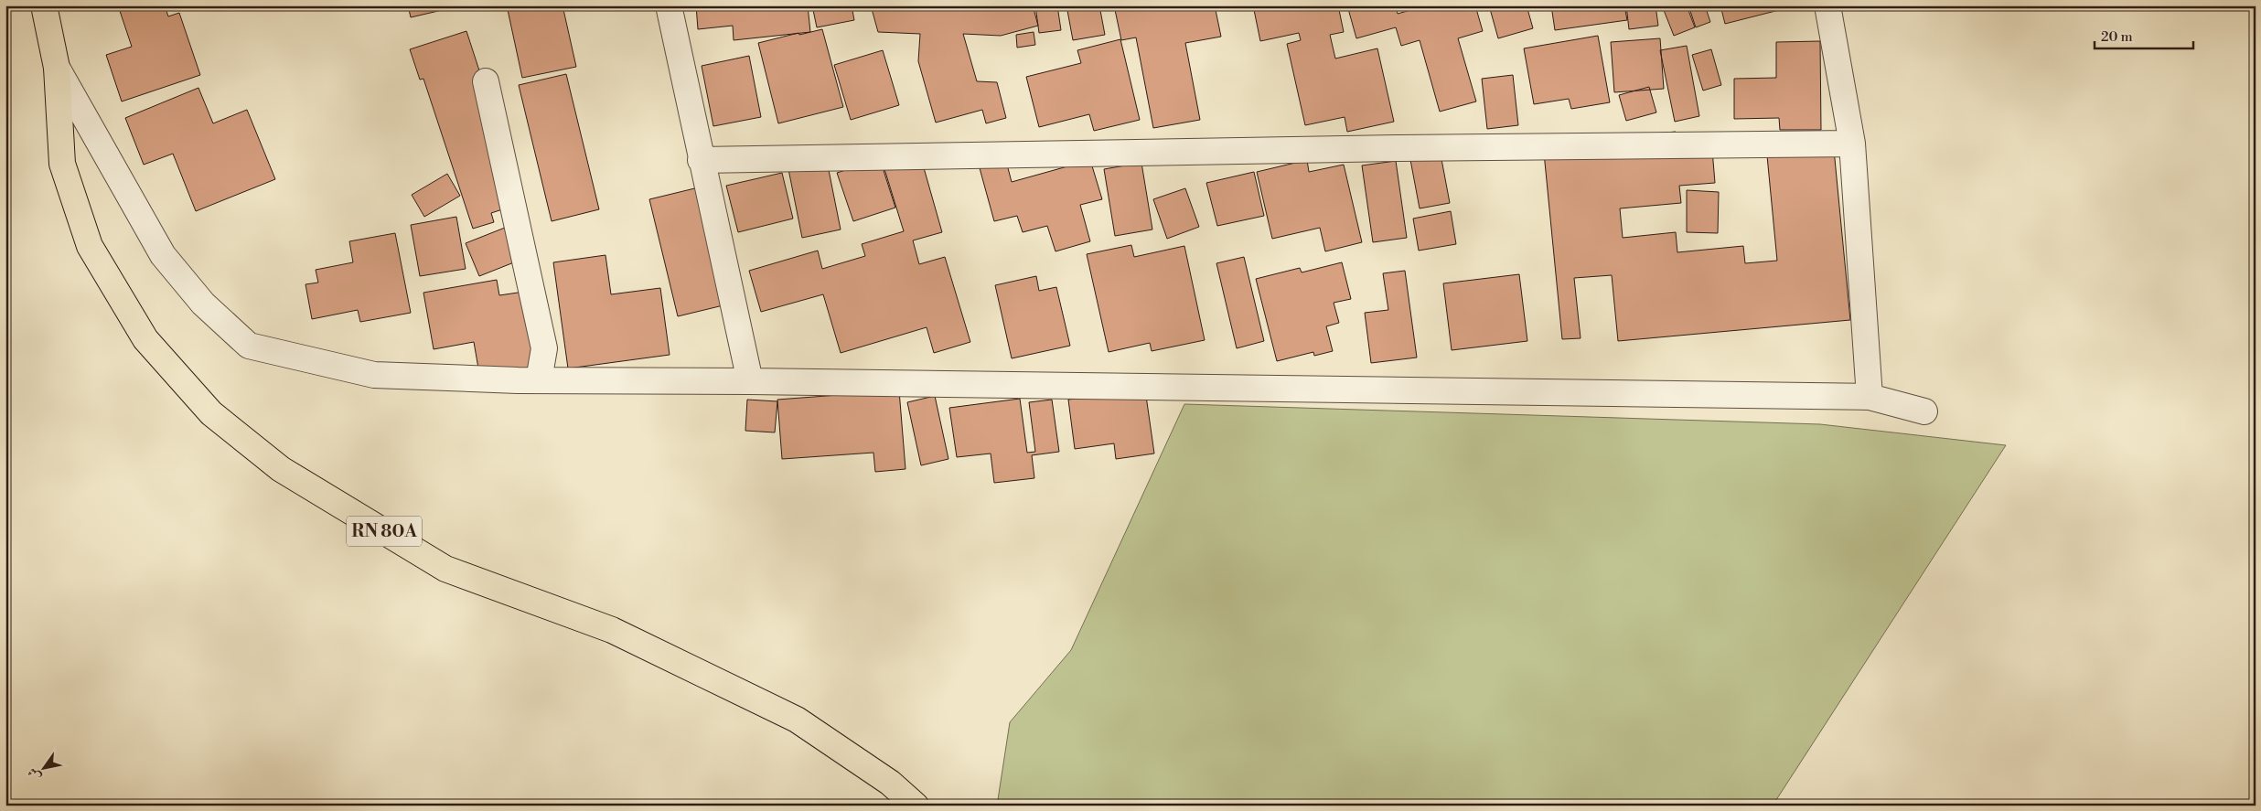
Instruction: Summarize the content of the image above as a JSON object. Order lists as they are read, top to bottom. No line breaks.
{"streets":{"main road":["RN 80A"]},"scale_bar":"20 m","north":"bottom left"}
